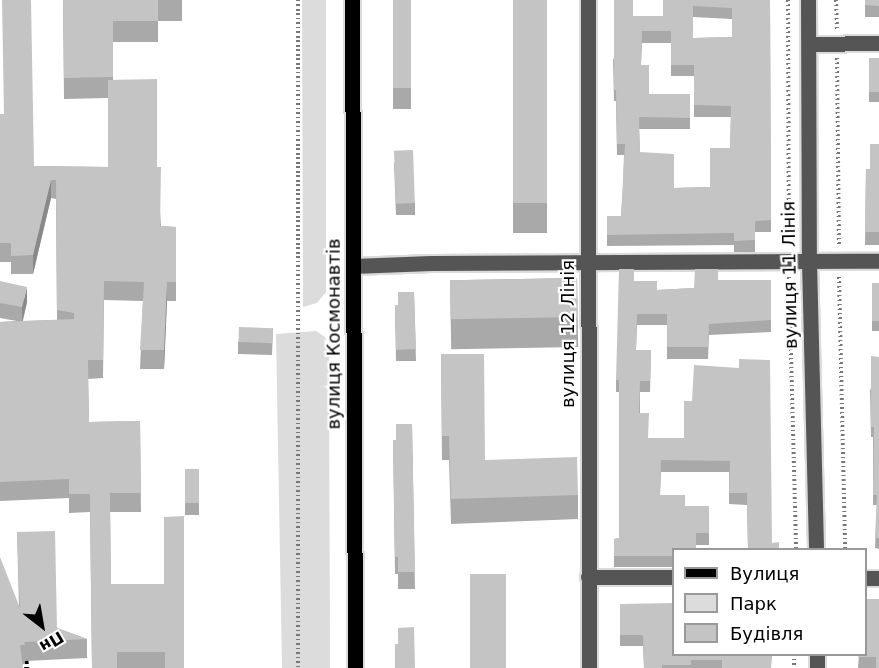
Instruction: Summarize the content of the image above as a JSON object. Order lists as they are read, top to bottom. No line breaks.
{"streets":{"main road":["вулиця Космонавтів"],"street":["вулиця 11 Лінія","вулиця 12 Лінія"]},"legend":["Вулиця","Парк","Будівля"],"north":"bottom right"}
